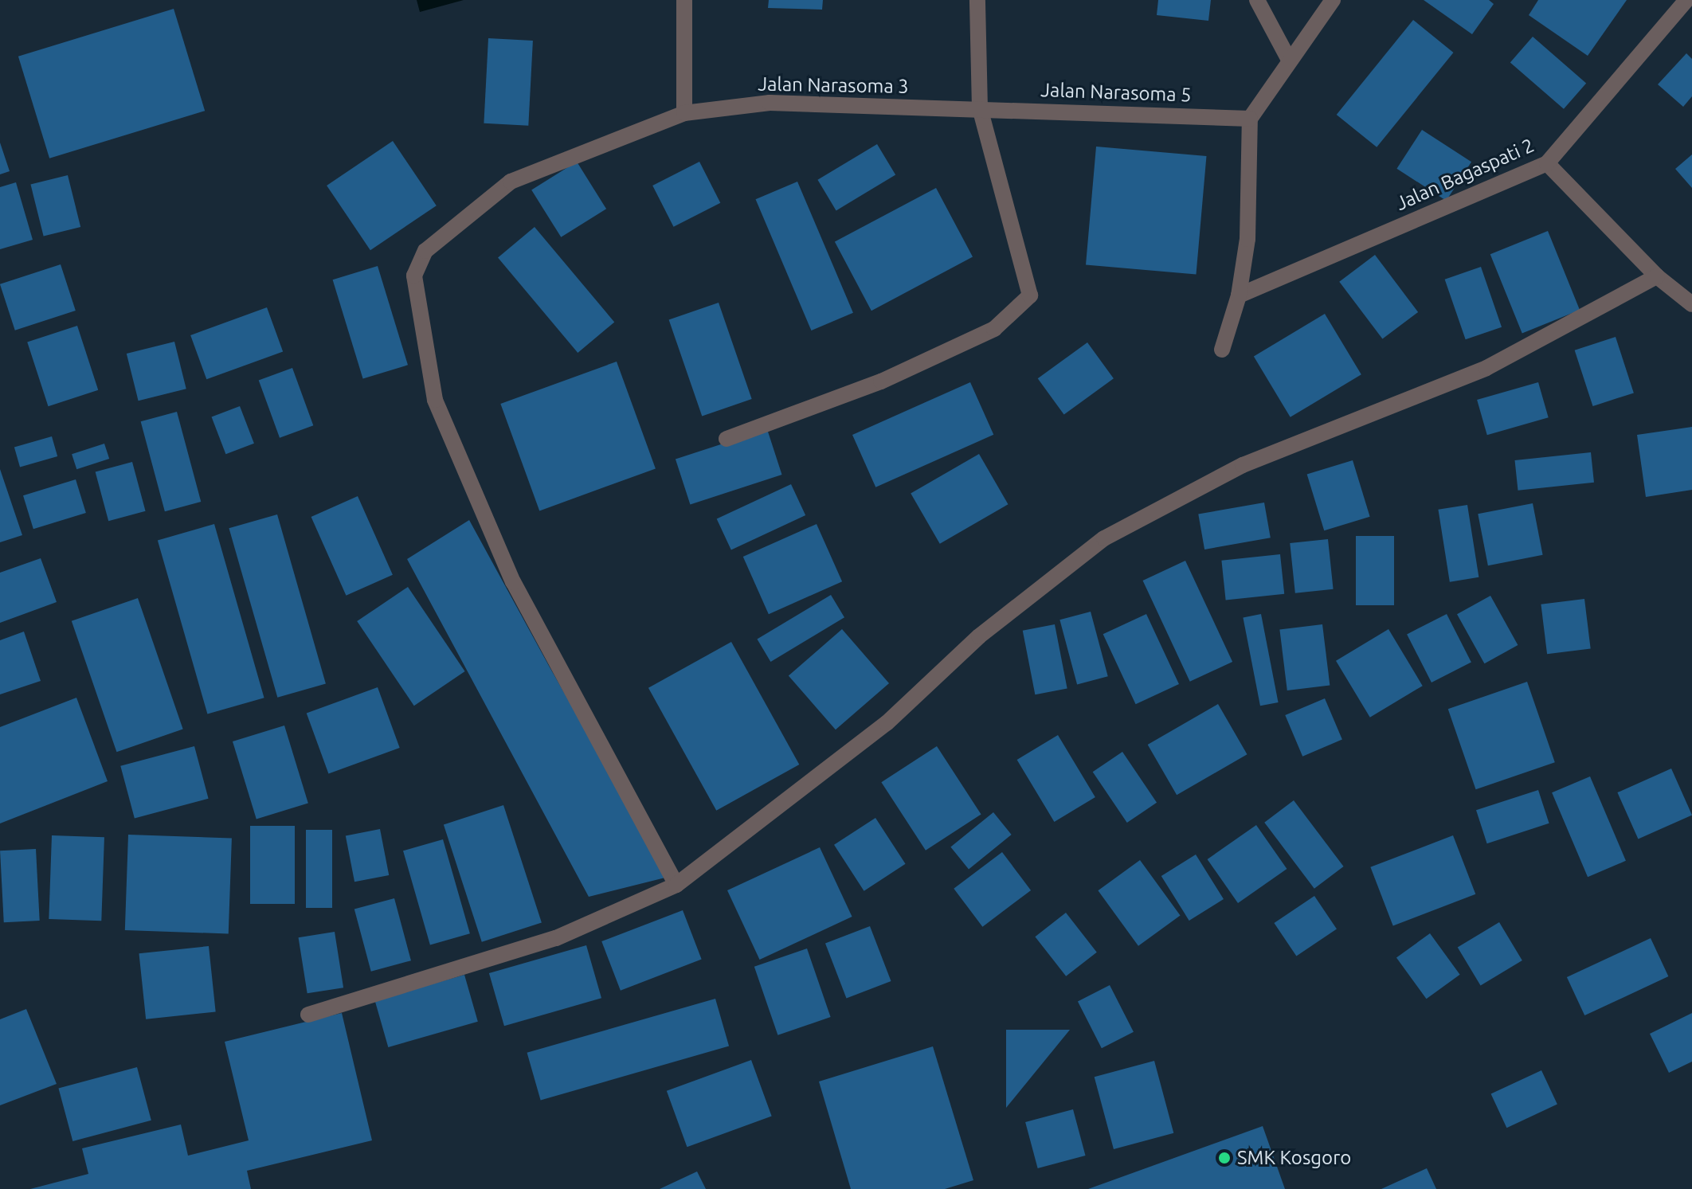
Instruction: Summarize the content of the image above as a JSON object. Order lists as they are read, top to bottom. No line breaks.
{"streets":{"street":["Jalan Narasoma 3","Jalan Narasoma 5","Jalan Bagaspati 2"]},"crossings":[["Jalan Narasoma 3","Jalan Narasoma 5"]],"places":["SMK Kosgoro"]}
